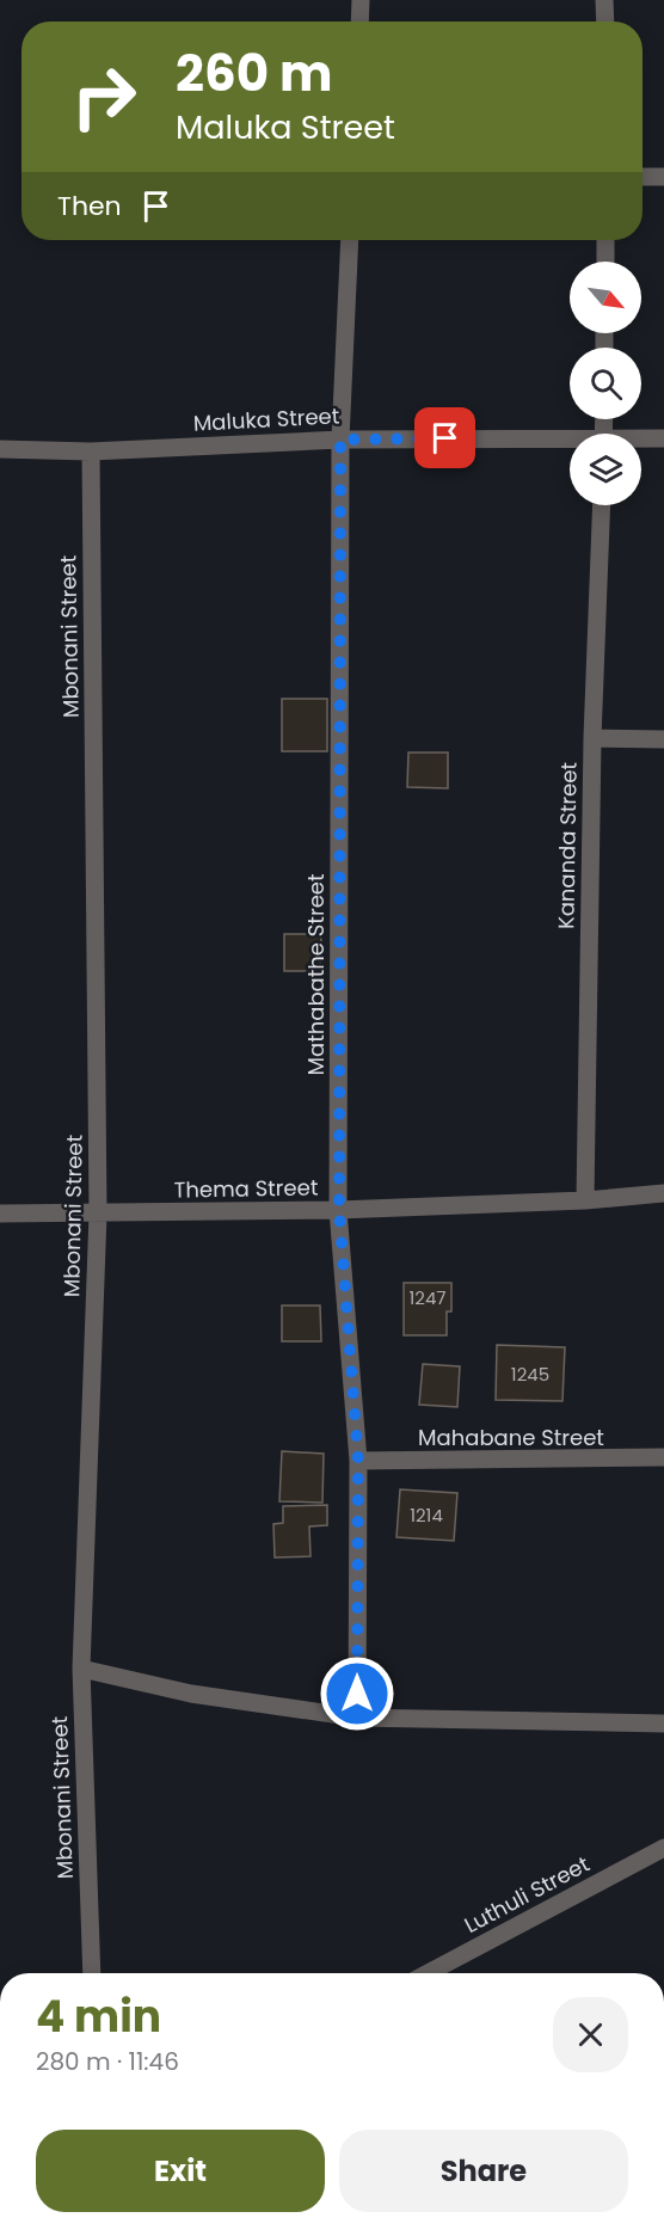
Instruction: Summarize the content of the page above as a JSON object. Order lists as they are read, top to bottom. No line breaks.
{"streets":{"street":["Maluka Street","Mbonani Street","Kananda Street","Mathabathe Street","Thema Street","Mahabane Street","Luthuli Street"]},"crossings":[["Maluka Street","Mbonani Street"],["Maluka Street","Mathabathe Street"],["Mbonani Street","Thema Street"],["Kananda Street","Thema Street"],["Mathabathe Street","Thema Street"],["Mathabathe Street","Mahabane Street"]],"house_numbers":["1247","1245","1214"],"north":"bottom right","page":{"turn":["260 m","Maluka Street"],"then":"Then","heading":["4 min","280 m · 11:46"],"buttons":["Exit","Share"]}}
